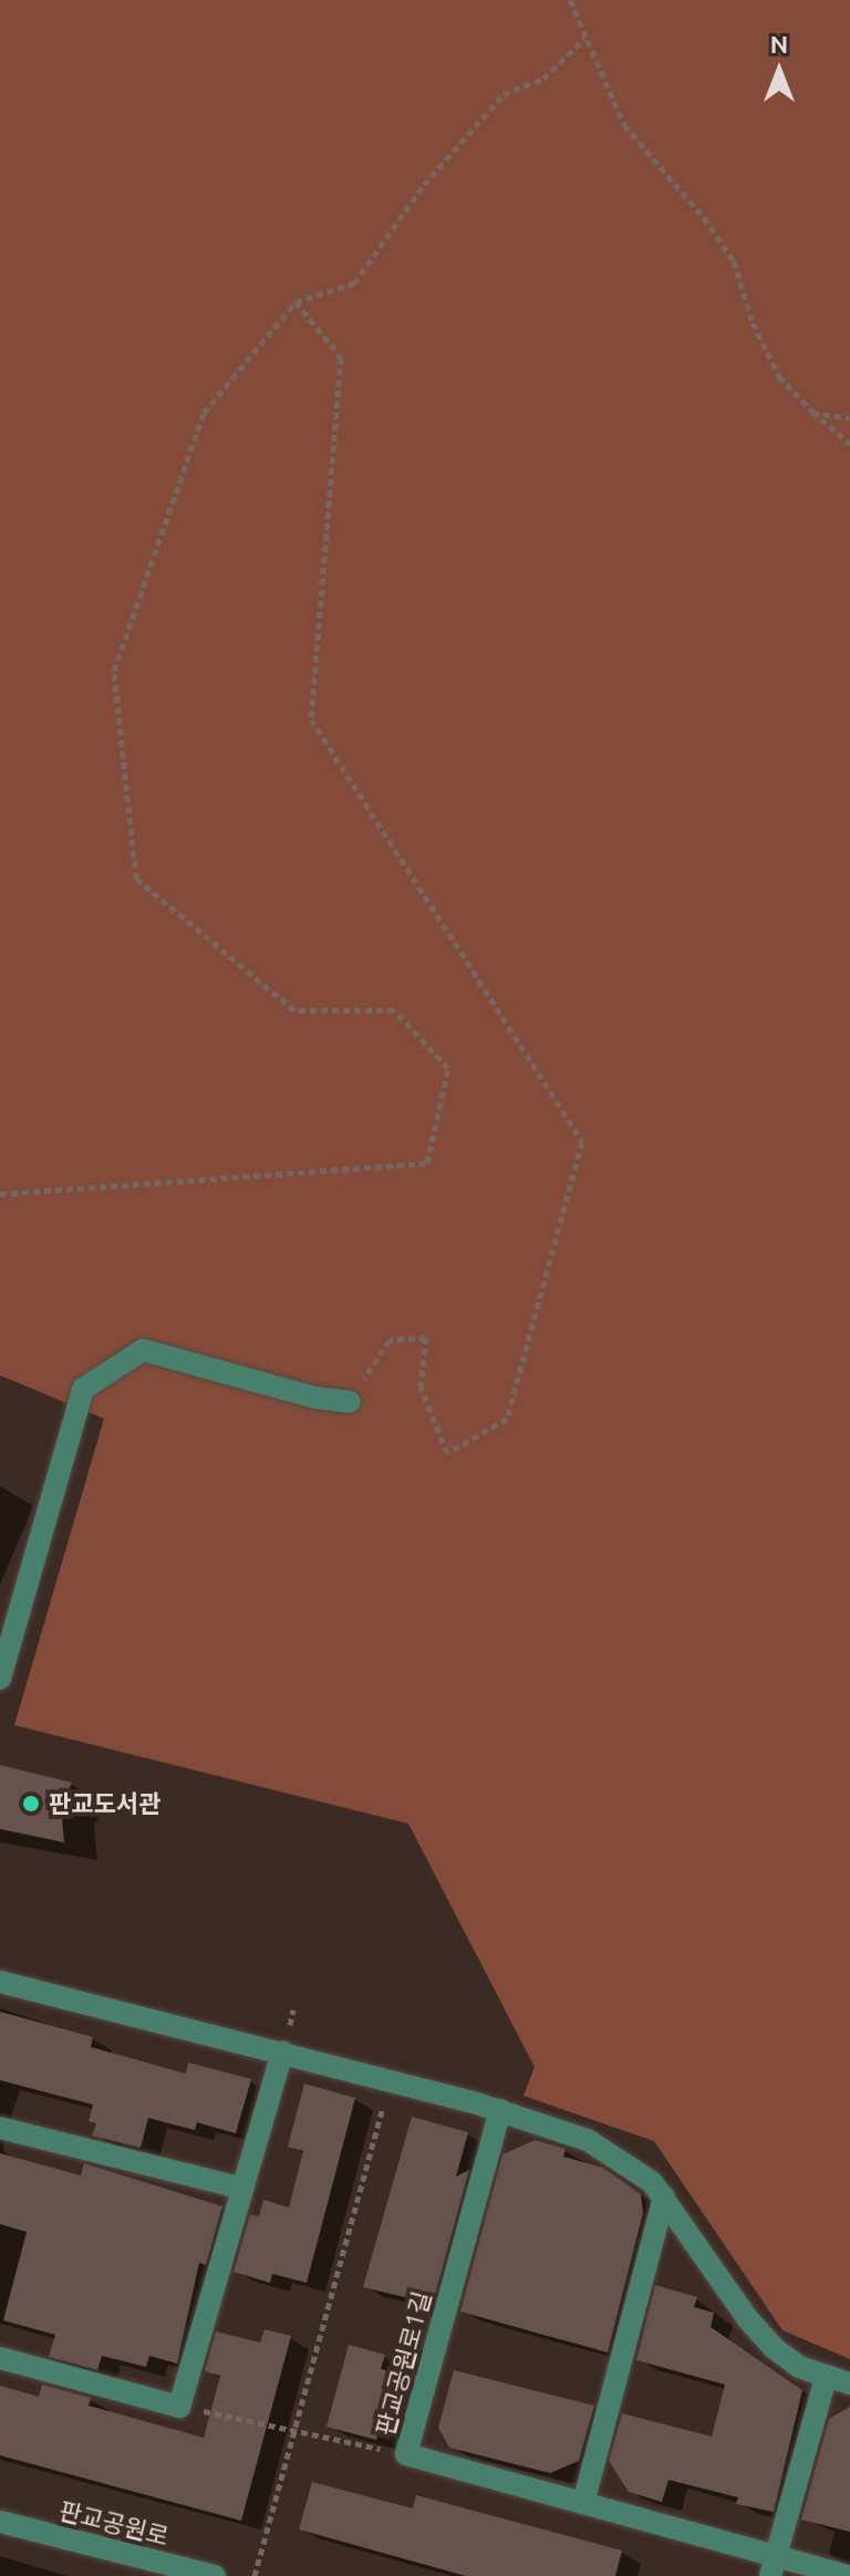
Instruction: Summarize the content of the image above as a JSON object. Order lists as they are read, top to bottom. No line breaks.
{"streets":{"street":["판교공원로1길","판교공원로"]},"places":["판교도서관"],"north":"top"}
